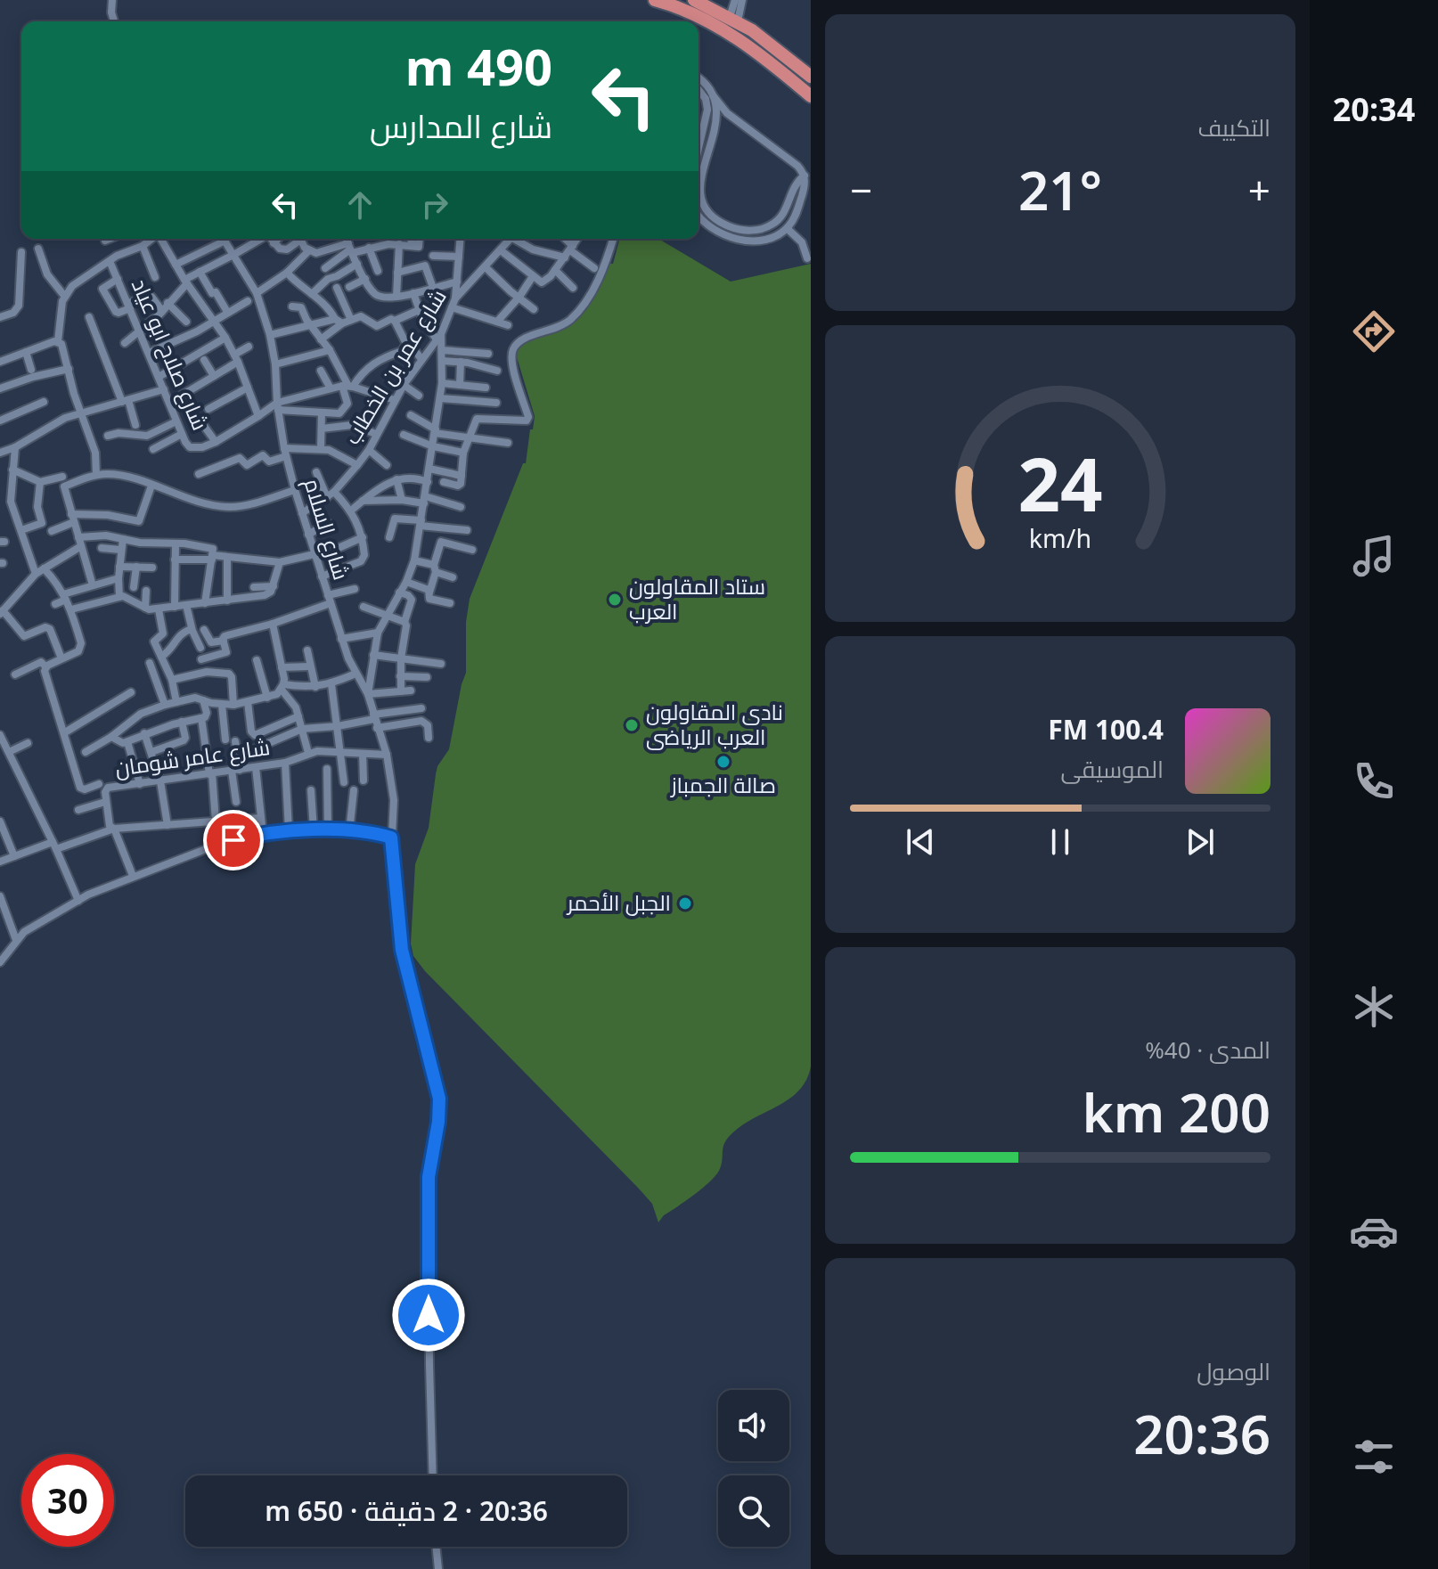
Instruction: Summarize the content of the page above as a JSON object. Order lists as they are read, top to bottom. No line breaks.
{"streets":{"street":["شارع صلاح ابو عياد","شارع عمر بن الخطاب","شارع السلام","شارع عامر شومان"]},"crossings":[["شارع صلاح ابو عياد","شارع السلام"],["شارع عمر بن الخطاب","شارع السلام"]],"places":["ستاد المقاولون العرب","نادى المقاولون العرب الرياضى","صالة الجمباز","الجبل الأحمر"],"page":{"tabs":"20:34","tile":["التكييف",["المدى · 40%","200 km"],["الوصول","20:36"]],"turn":["490 m","شارع المدارس"],"heat":["−","21°","+"],"song":["100.4 FM","الموسيقى"],"limit":"30","trip":"20:36 · 2 دقيقة · 650 m","gauge":["24","km/h"]}}
